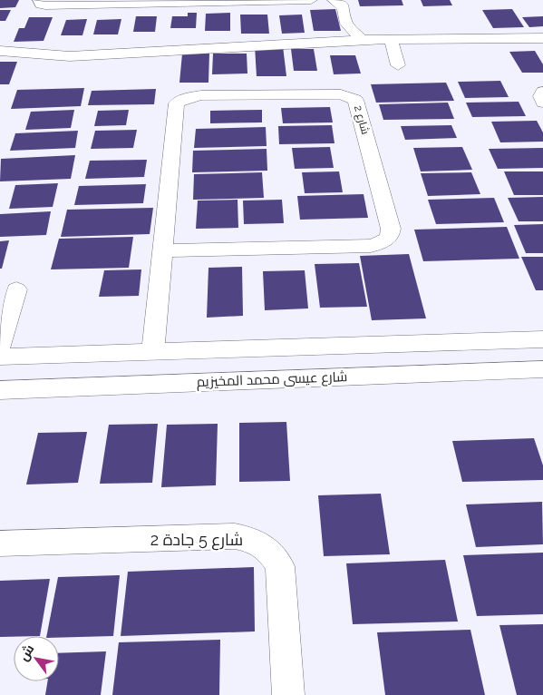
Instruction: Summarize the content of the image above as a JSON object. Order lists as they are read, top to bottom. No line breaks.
{"streets":{"street":["شارع 2","شارع عيسى محمد المخيزيم","شارع 5 جادة 2"]},"north":"top left"}
